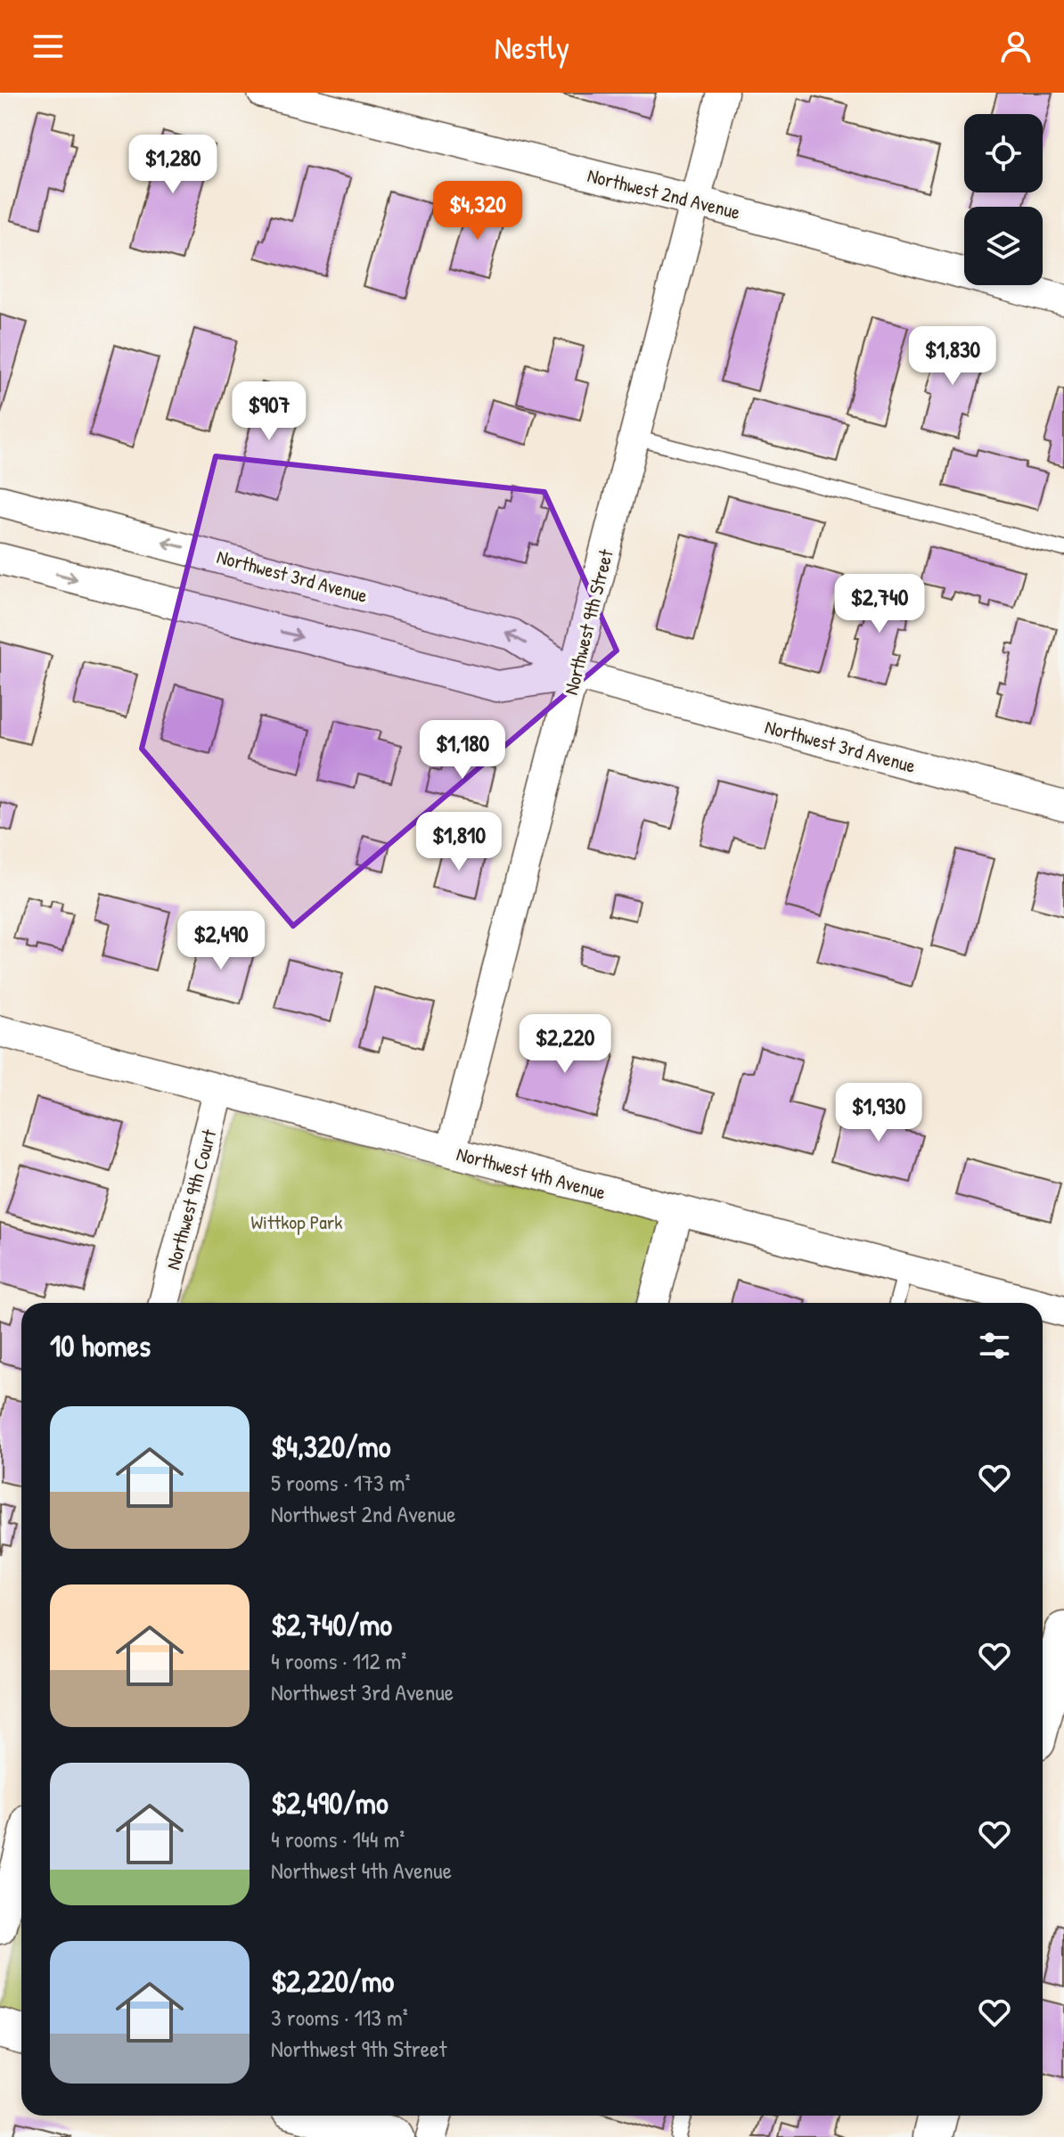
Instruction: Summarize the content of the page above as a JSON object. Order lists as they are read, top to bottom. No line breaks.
{"streets":{"street":["Northwest 2nd Avenue","Northwest 3rd Avenue","Northwest 9th Street","Northwest 4th Avenue","Northwest 9th Court"]},"crossings":[["Northwest 2nd Avenue","Northwest 9th Street"],["Northwest 3rd Avenue","Northwest 9th Street"],["Northwest 9th Street","Northwest 4th Avenue"],["Northwest 4th Avenue","Northwest 9th Court"]],"parks":["Wittkop Park"],"page":{"header":"Nestly","price":["$1,280","$4,320","$1,830","$907","$2,740","$1,180","$1,810","$2,490","$2,220","$1,930"],"heading":"10 homes","list":[{"name":"$4,320/mo","note":"5 rooms · 173 m² · Northwest 2nd Avenue"},{"name":"$2,740/mo","note":"4 rooms · 112 m² · Northwest 3rd Avenue"},{"name":"$2,490/mo","note":"4 rooms · 144 m² · Northwest 4th Avenue"},{"name":"$2,220/mo","note":"3 rooms · 113 m² · Northwest 9th Street"}]}}
